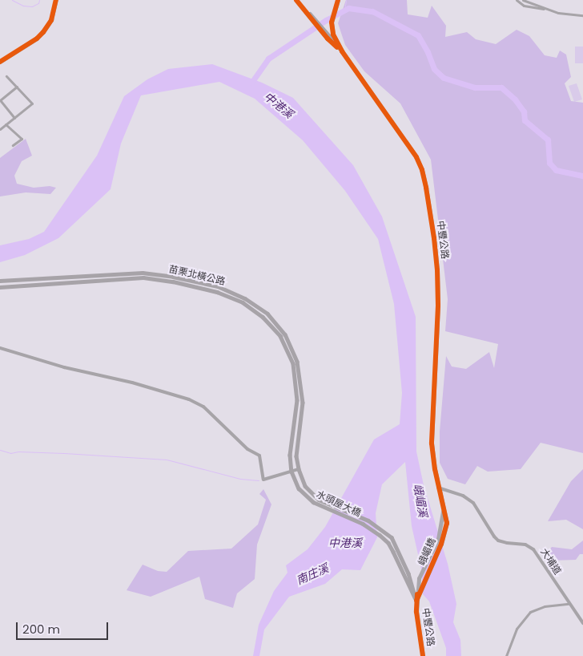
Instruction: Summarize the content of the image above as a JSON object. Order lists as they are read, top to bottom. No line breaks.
{"streets":{"main road":["中豐公路","苗栗北橫公路","水頭屋大橋","峨嵋橋"],"street":["大埔道"]},"crossings":[["中豐公路","水頭屋大橋"],["中豐公路","峨嵋橋"],["中豐公路","大埔道"],["苗栗北橫公路","水頭屋大橋"]],"water":["中港溪","峨嵋溪","南庄溪"],"scale_bar":"200 m"}
